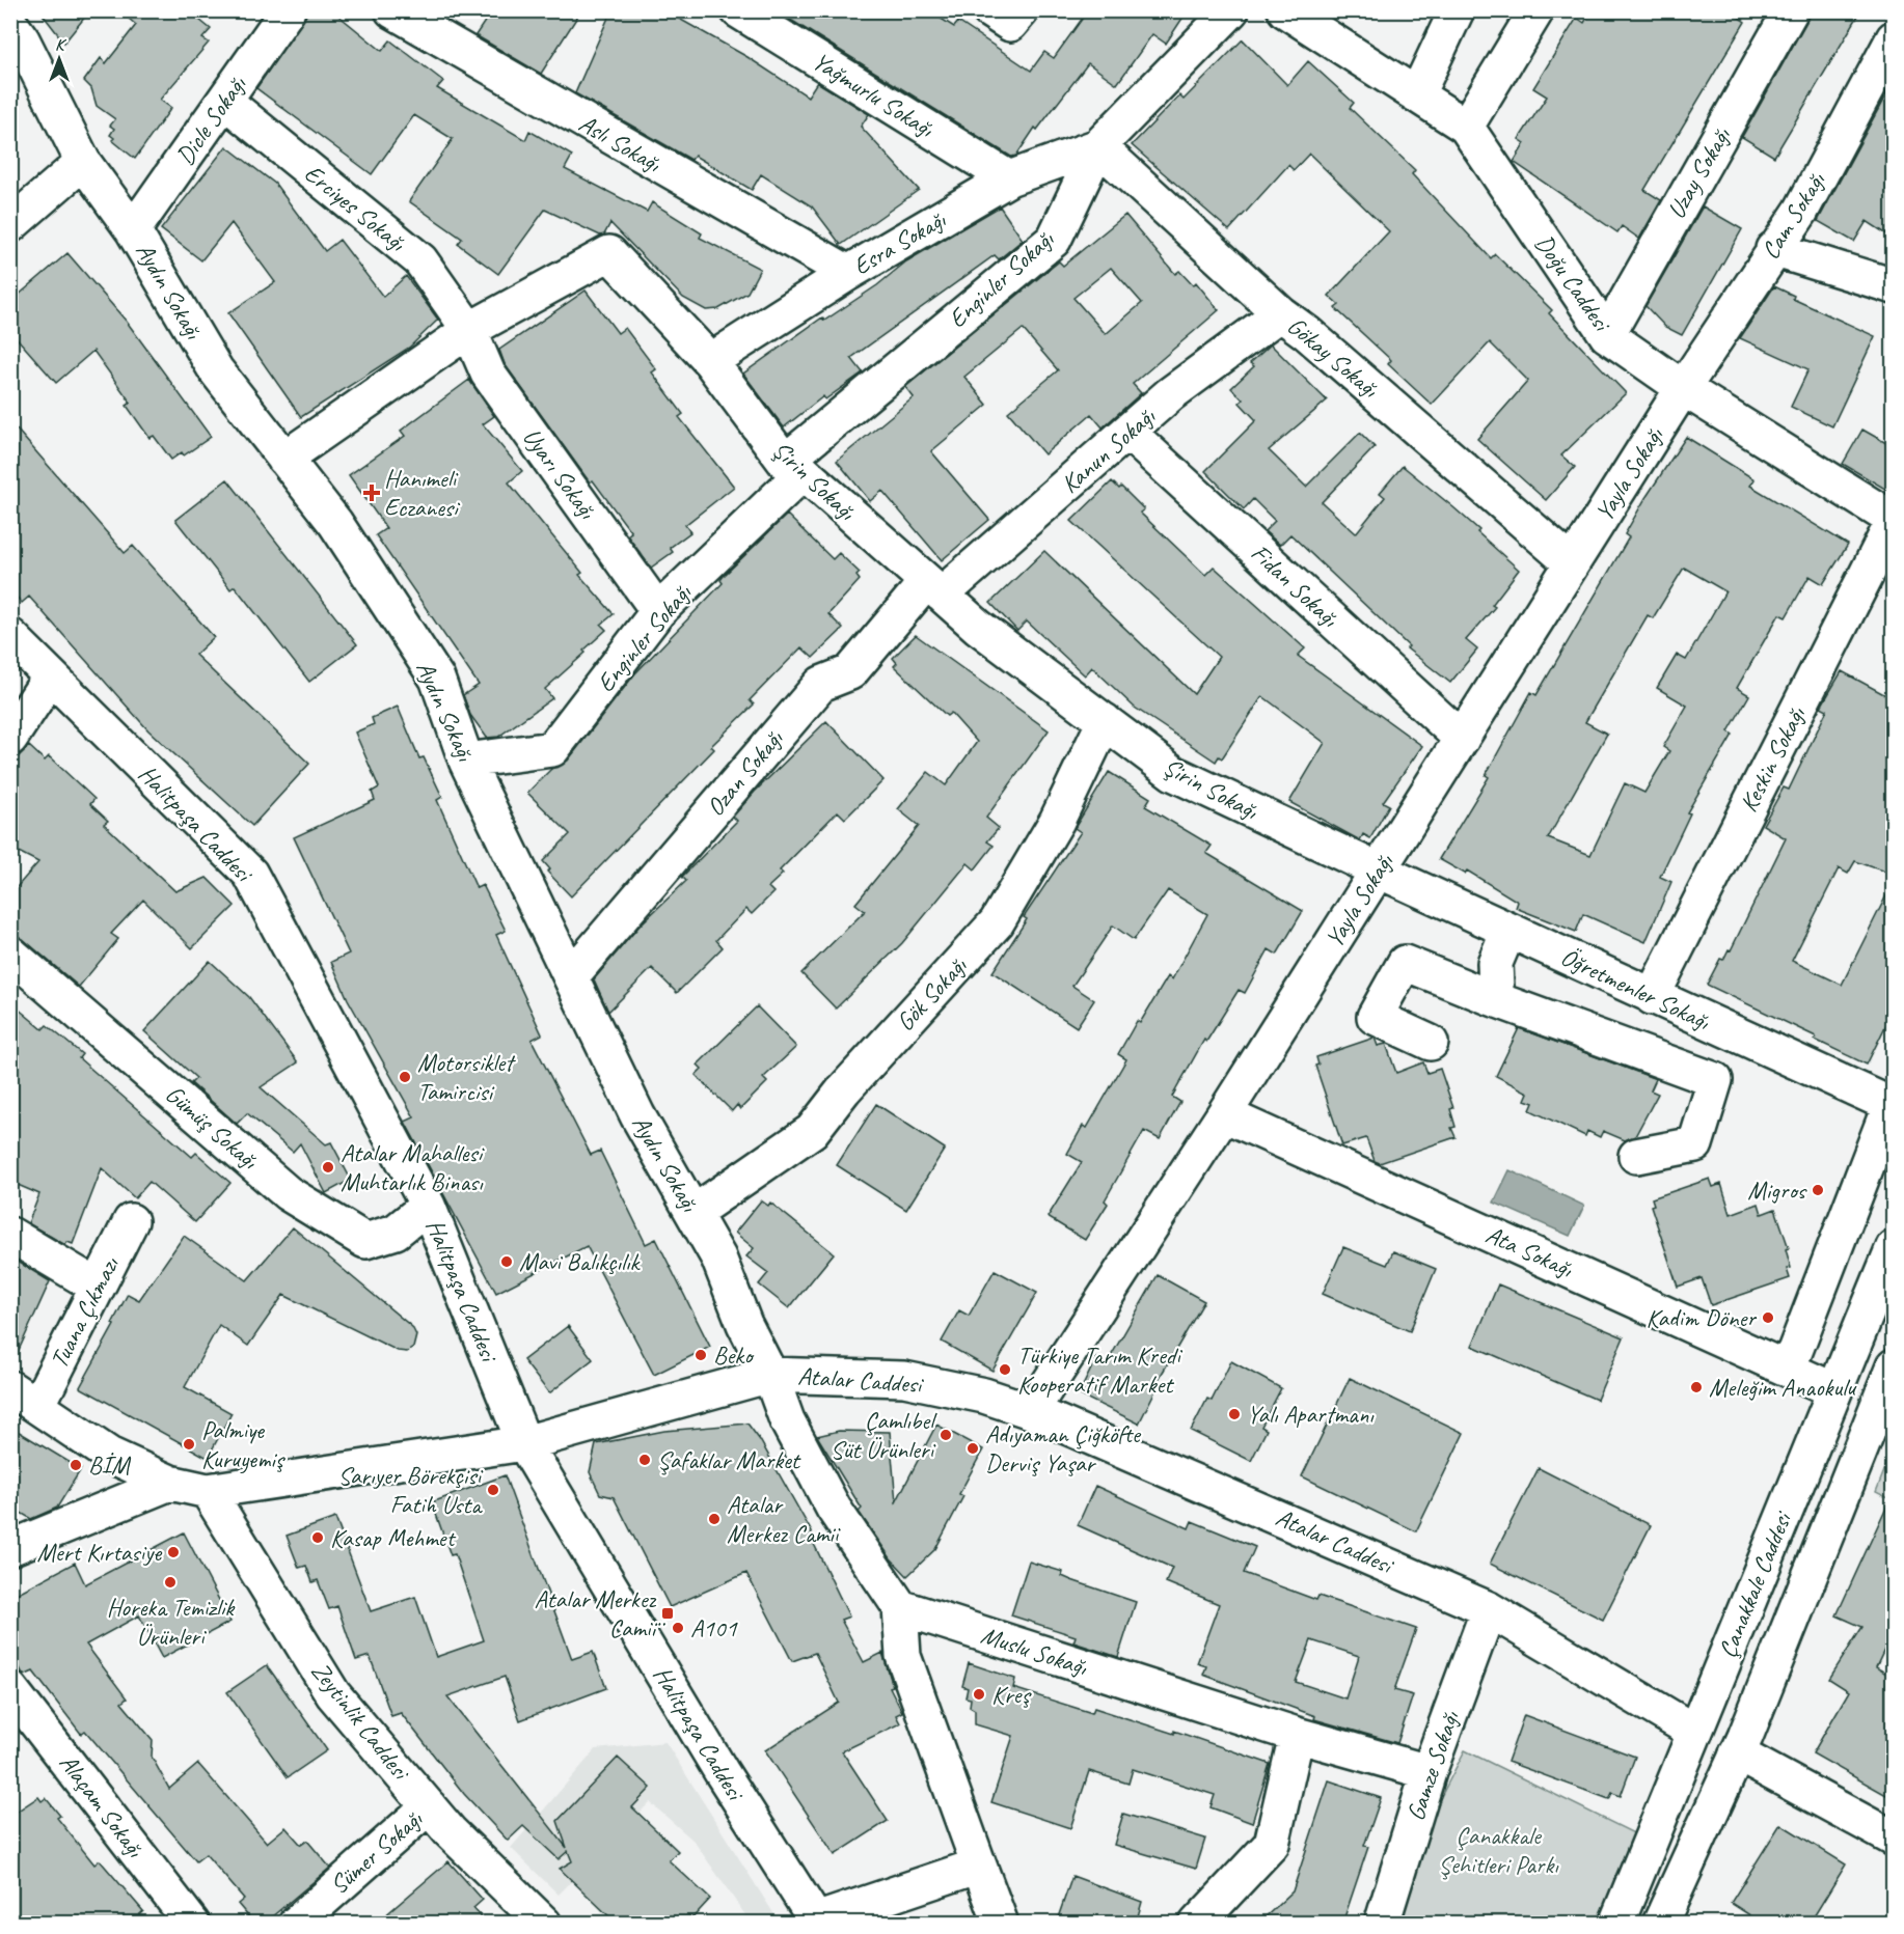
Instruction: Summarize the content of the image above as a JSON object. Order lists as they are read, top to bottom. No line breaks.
{"streets":{"street":["Yağmurlu Sokağı","Dicle Sokağı","Aslı Sokağı","Uzay Sokağı","Erciyes Sokağı","Cam Sokağı","Esra Sokağı","Enginler Sokağı","Doğu Caddesi","Aydın Sokağı","Gökay Sokağı","Kanun Sokağı","Uyarı Sokağı","Yayla Sokağı","Şirin Sokağı","Fidan Sokağı","Keskin Sokağı","Ozan Sokağı","Halitpaşa Caddesi","Öğretmenler Sokağı","Gök Sokağı","Gümüş Sokağı","Ata Sokağı","Tuana Çıkmazı","Atalar Caddesi","Çanakkale Caddesi","Muslu Sokağı","Zeytinlik Caddesi","Gamze Sokağı","Alaçam Sokağı","Sümer Sokağı"]},"crossings":[["Yağmurlu Sokağı","Esra Sokağı"],["Dicle Sokağı","Erciyes Sokağı"],["Dicle Sokağı","Aydın Sokağı"],["Aslı Sokağı","Esra Sokağı"],["Uzay Sokağı","Doğu Caddesi"],["Erciyes Sokağı","Uyarı Sokağı"],["Erciyes Sokağı","Şirin Sokağı"],["Cam Sokağı","Doğu Caddesi"],["Cam Sokağı","Yayla Sokağı"],["Esra Sokağı","Enginler Sokağı"],["Esra Sokağı","Gökay Sokağı"],["Esra Sokağı","Şirin Sokağı"],["Enginler Sokağı","Aydın Sokağı"],["Enginler Sokağı","Gökay Sokağı"],["Enginler Sokağı","Uyarı Sokağı"],["Enginler Sokağı","Şirin Sokağı"],["Doğu Caddesi","Yayla Sokağı"],["Doğu Caddesi","Keskin Sokağı"],["Aydın Sokağı","Şirin Sokağı"],["Aydın Sokağı","Ozan Sokağı"],["Aydın Sokağı","Gök Sokağı"],["Aydın Sokağı","Atalar Caddesi"],["Aydın Sokağı","Muslu Sokağı"],["Gökay Sokağı","Kanun Sokağı"],["Gökay Sokağı","Yayla Sokağı"],["Kanun Sokağı","Şirin Sokağı"],["Kanun Sokağı","Fidan Sokağı"],["Kanun Sokağı","Ozan Sokağı"],["Uyarı Sokağı","Şirin Sokağı"],["Yayla Sokağı","Şirin Sokağı"],["Yayla Sokağı","Fidan Sokağı"],["Yayla Sokağı","Öğretmenler Sokağı"],["Yayla Sokağı","Ata Sokağı"],["Yayla Sokağı","Atalar Caddesi"],["Şirin Sokağı","Ozan Sokağı"],["Şirin Sokağı","Öğretmenler Sokağı"],["Şirin Sokağı","Gök Sokağı"],["Keskin Sokağı","Öğretmenler Sokağı"],["Halitpaşa Caddesi","Gümüş Sokağı"],["Halitpaşa Caddesi","Atalar Caddesi"],["Ata Sokağı","Çanakkale Caddesi"],["Atalar Caddesi","Çanakkale Caddesi"],["Atalar Caddesi","Zeytinlik Caddesi"],["Atalar Caddesi","Gamze Sokağı"],["Muslu Sokağı","Gamze Sokağı"],["Zeytinlik Caddesi","Sümer Sokağı"]],"parks":["Çanakkale Şehitleri Parkı"],"places":{"health":["Hanımeli Eczanesi"],"other":["Motorsiklet Tamircisi","Atalar Mahallesi Muhtarlık Binası","Migros","Mavi Balıkçılık","Kadim Döner","Beko","Türkiye Tarım Kredi Kooperatif Market","Meleğim Anaokulu","Yalı Apartmanı","Çamlıbel Süt Ürünleri","Palmiye Kuruyemiş","Adıyaman Çiğköfte Derviş Yaşar","Şafaklar Market","BİM","Sarıyer Börekçisi Fatih Usta","Atalar Merkez Camii","Kasap Mehmet","Mert Kırtasiye","Horeka Temizlik Ürünleri","A101","Kreş"],"transit":["Atalar Merkez Cami̇i̇"]},"north":"top"}
